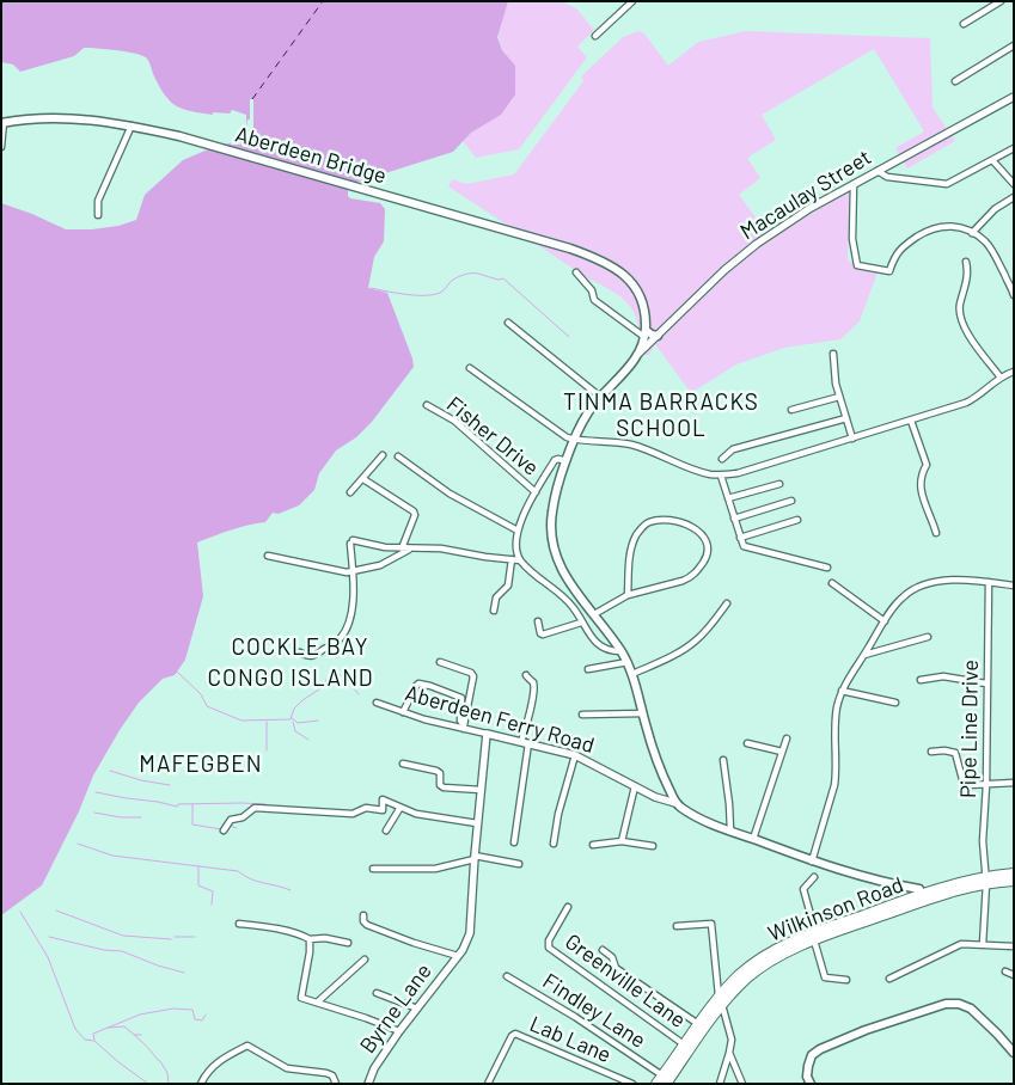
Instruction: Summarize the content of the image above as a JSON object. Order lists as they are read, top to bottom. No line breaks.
{"streets":{"main road":["Aberdeen Bridge","Wilkinson Road"],"street":["Macaulay Street","Fisher Drive","Aberdeen Ferry Road","Pipe Line Drive","Greenville Lane","Byrne Lane","Findley Lane","Lab Lane"]},"crossings":[["Aberdeen Ferry Road","Byrne Lane"],["Pipe Line Drive","Wilkinson Road"],["Wilkinson Road","Greenville Lane"],["Wilkinson Road","Findley Lane"]],"districts":["TINMA BARRACKS SCHOOL","COCKLE BAY","CONGO ISLAND","MAFEGBEN"]}
